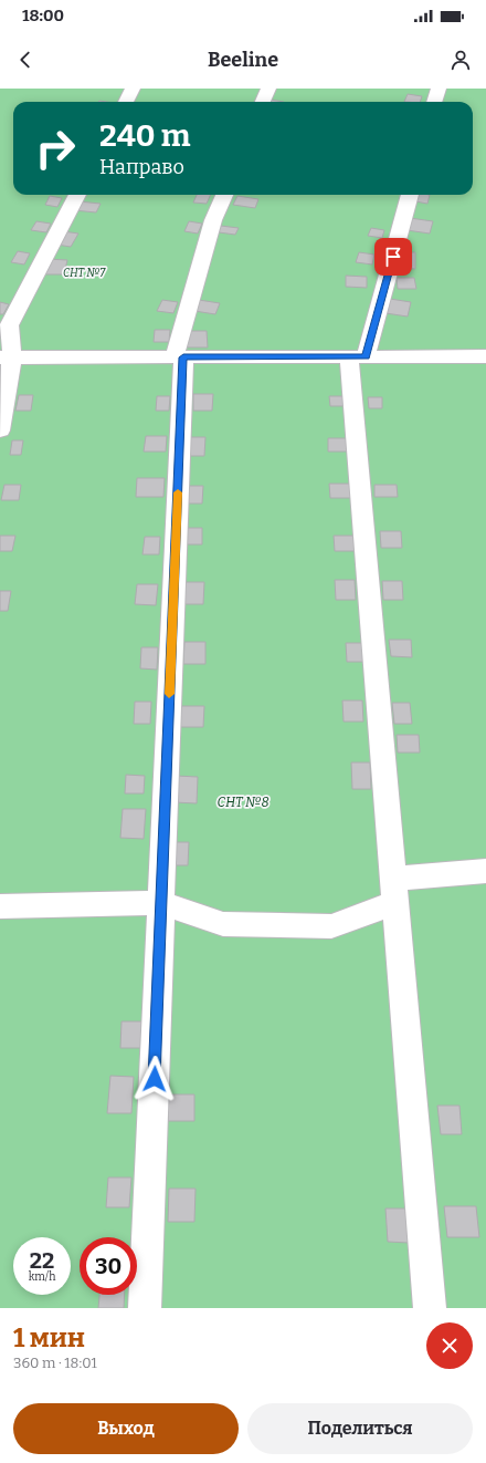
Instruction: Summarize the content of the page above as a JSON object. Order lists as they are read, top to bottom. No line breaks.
{"parks":["СНТ №7","СНТ №8"],"page":{"status":"18:00","header":"Beeline","turn":["240 m","Направо"],"speed":"22 km/h","limit":"30","heading":["1 мин","360 m · 18:01"],"buttons":["Выход","Поделиться"]}}
